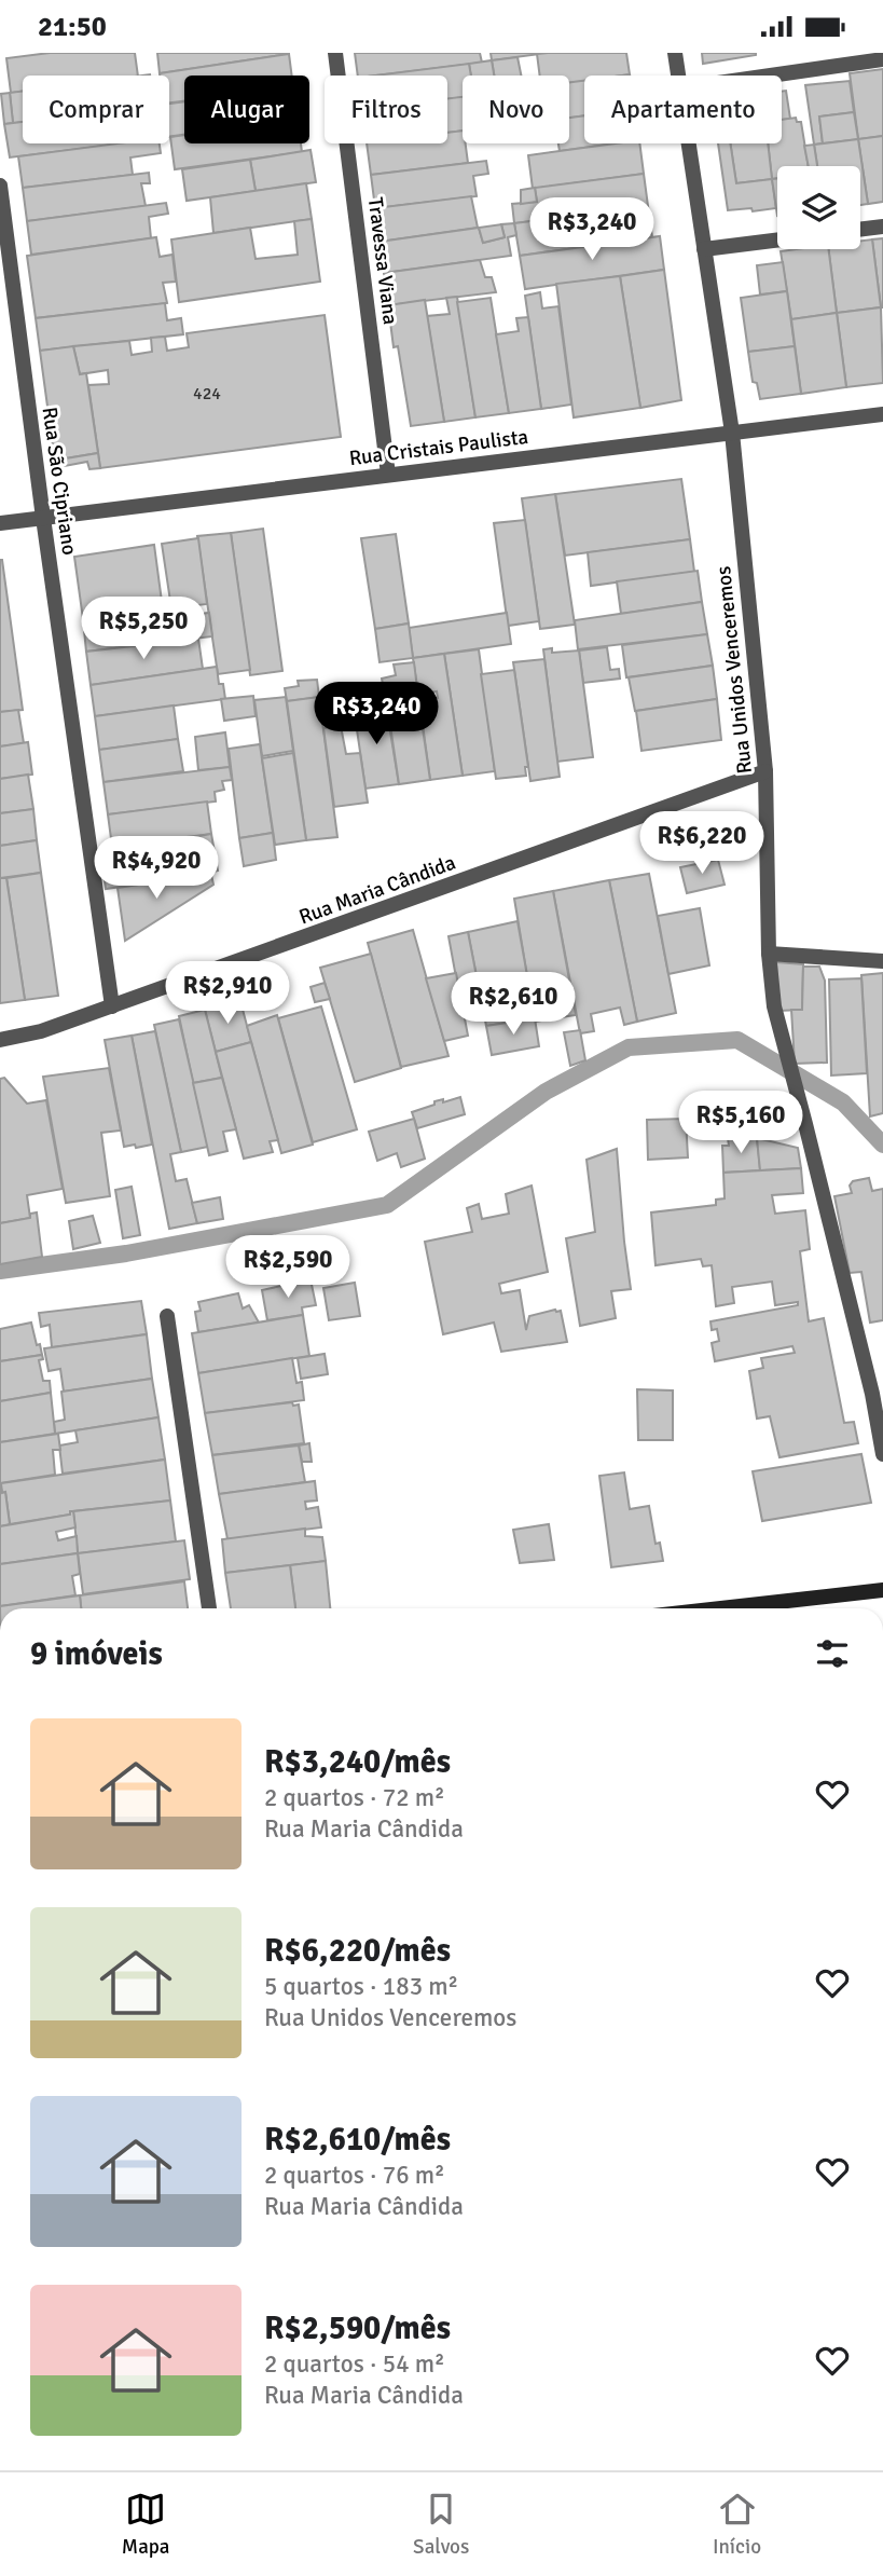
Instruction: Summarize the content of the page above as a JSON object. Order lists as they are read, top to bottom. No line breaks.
{"streets":{"street":["Travessa Viana","Rua Cristais Paulista","Rua São Cipriano","Rua Unidos Venceremos","Rua Maria Cândida"]},"crossings":[["Travessa Viana","Rua Cristais Paulista"],["Rua Cristais Paulista","Rua São Cipriano"],["Rua Cristais Paulista","Rua Unidos Venceremos"],["Rua São Cipriano","Rua Maria Cândida"],["Rua Unidos Venceremos","Rua Maria Cândida"]],"house_numbers":["424"],"page":{"status":"21:50","chip":["Comprar","Alugar","Filtros","Novo","Apartamento"],"price":["R$3,240","R$5,250","R$3,240","R$6,220","R$4,920","R$2,910","R$2,610","R$5,160","R$2,590"],"heading":"9 imóveis","list":[{"name":"R$3,240/mês","note":"2 quartos · 72 m² · Rua Maria Cândida"},{"name":"R$6,220/mês","note":"5 quartos · 183 m² · Rua Unidos Venceremos"},{"name":"R$2,610/mês","note":"2 quartos · 76 m² · Rua Maria Cândida"},{"name":"R$2,590/mês","note":"2 quartos · 54 m² · Rua Maria Cândida"}],"tabs":["Mapa","Salvos","Início"]}}
